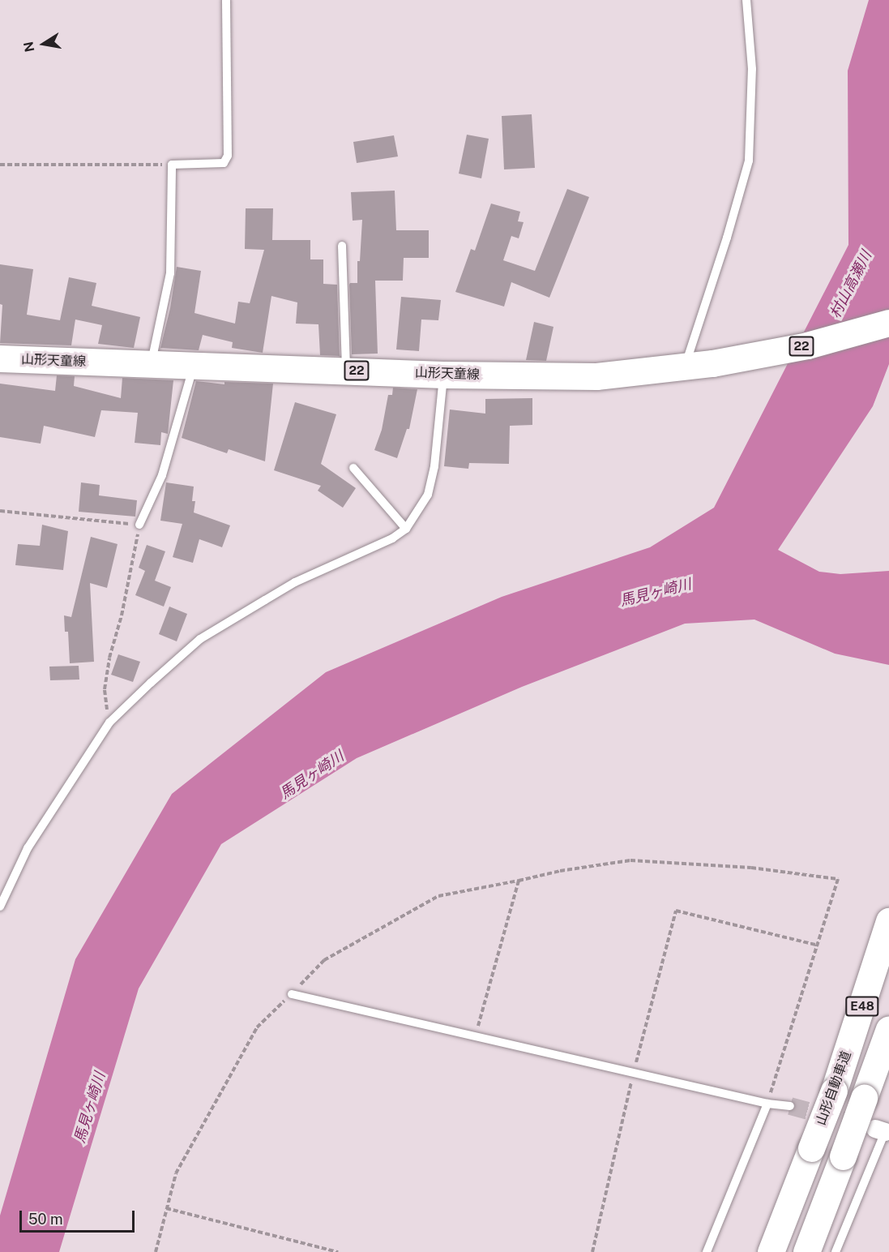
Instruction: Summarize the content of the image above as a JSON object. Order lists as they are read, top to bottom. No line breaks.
{"streets":{"main road":["22","山形天童線","E48","山形自動車道"]},"water":["村山高瀬川","馬見ヶ崎川"],"scale_bar":"50 m","north":"left"}
